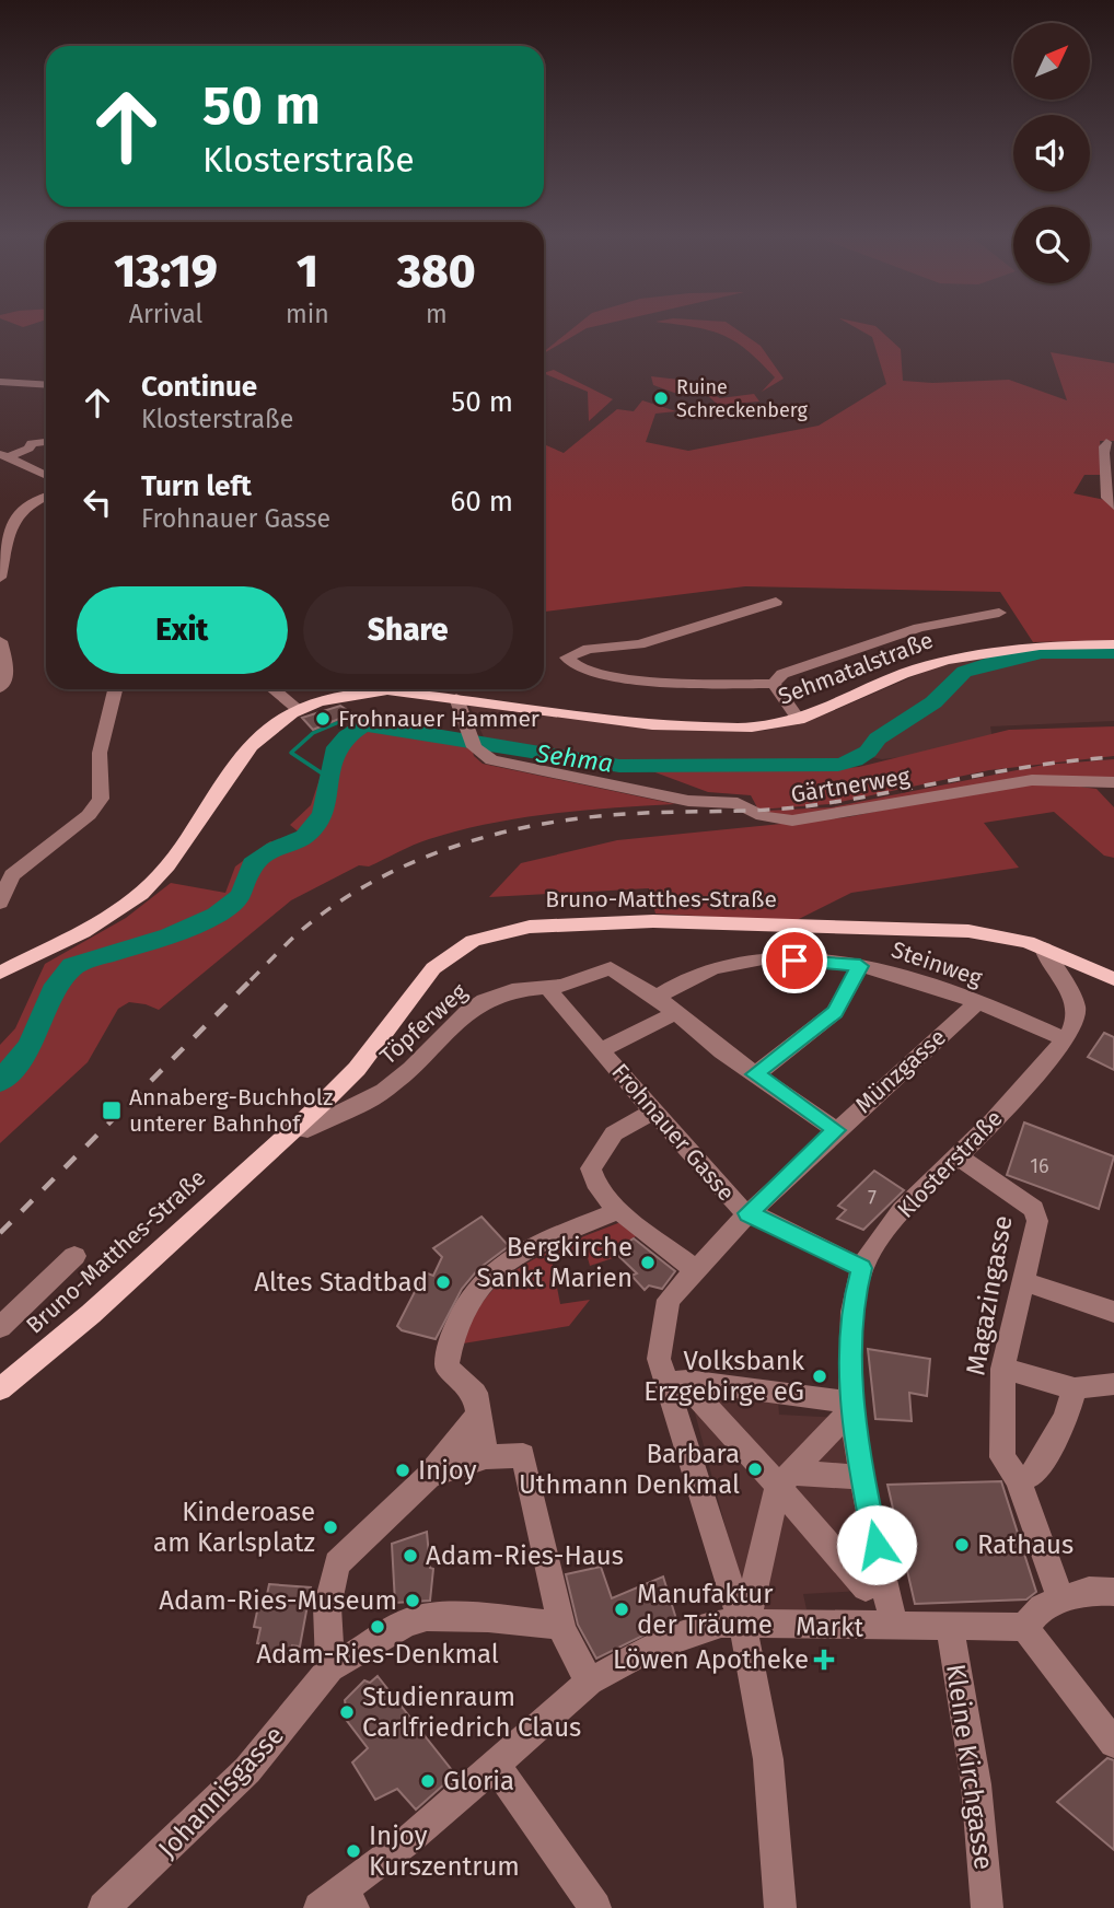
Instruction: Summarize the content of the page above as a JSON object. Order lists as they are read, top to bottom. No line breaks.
{"streets":{"main road":["Sehmatalstraße","Bruno-Matthes-Straße"],"street":["Gärtnerweg","Steinweg","Töpferweg","Münzgasse","Frohnauer Gasse","Klosterstraße","Magazingasse","Markt","Kleine Kirchgasse","Johannisgasse"]},"crossings":[["Sehmatalstraße","Gärtnerweg"],["Bruno-Matthes-Straße","Töpferweg"],["Bruno-Matthes-Straße","Klosterstraße"],["Steinweg","Töpferweg"],["Steinweg","Münzgasse"],["Steinweg","Klosterstraße"],["Töpferweg","Frohnauer Gasse"],["Münzgasse","Frohnauer Gasse"],["Frohnauer Gasse","Klosterstraße"],["Klosterstraße","Magazingasse"],["Klosterstraße","Markt"]],"water":["Sehma"],"places":{"other":["Ruine Schreckenberg","Frohnauer Hammer","Bergkirche Sankt Marien","Altes Stadtbad","Volksbank Erzgebirge eG","Barbara Uthmann Denkmal","Injoy","Kinderoase am Karlsplatz","Rathaus","Adam-Ries-Haus","Adam-Ries-Museum","Manufaktur der Träume","Adam-Ries-Denkmal","Studienraum Carlfriedrich Claus","Gloria","Injoy Kurszentrum"],"transit":["Annaberg-Buchholz unterer Bahnhof"],"health":["Löwen Apotheke"]},"house_numbers":["16","7"],"north":"top right","page":{"turn":["50 m","Klosterstraße"],"eta":["13:19","Arrival","1","min","380","m"],"list":[{"name":"Continue","note":"Klosterstraße","value":"50 m"},{"name":"Turn left","note":"Frohnauer Gasse","value":"60 m"}],"buttons":["Exit","Share"]}}
